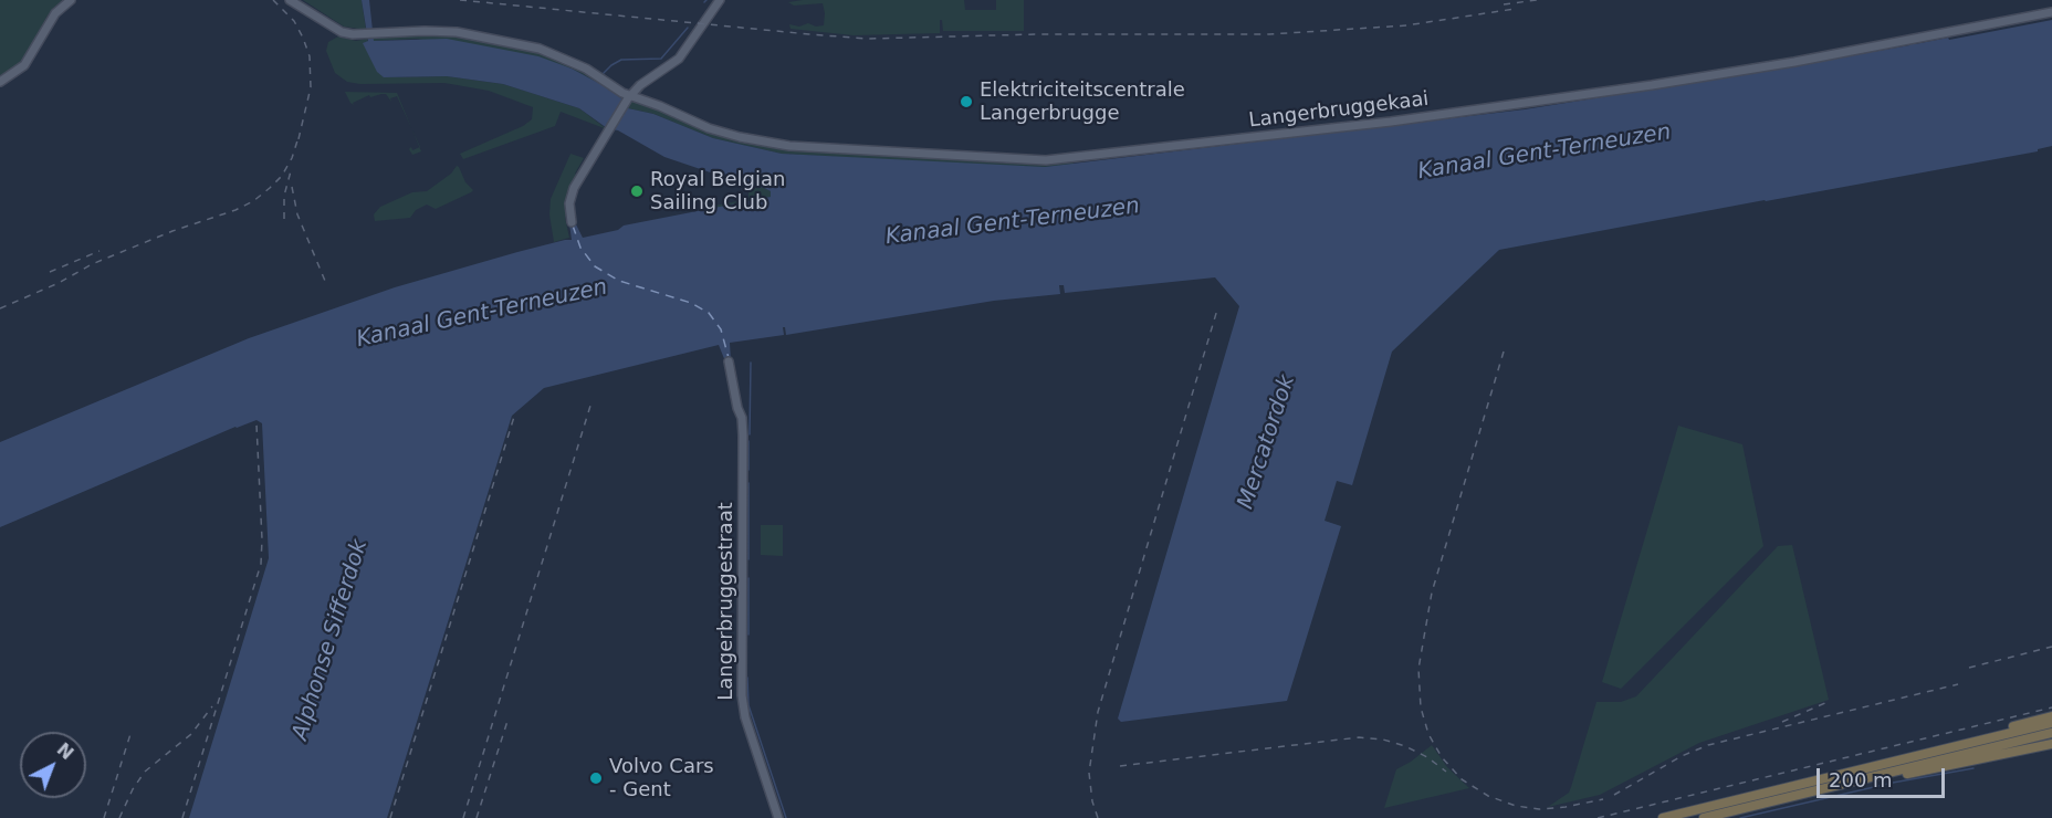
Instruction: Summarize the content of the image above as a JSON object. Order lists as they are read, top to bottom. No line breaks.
{"streets":{"main road":["Langerbruggekaai","Langerbruggestraat"]},"water":["Kanaal Gent-Terneuzen","Mercatordok","Alphonse Sifferdok"],"places":["Elektriciteitscentrale Langerbrugge","Royal Belgian Sailing Club","Volvo Cars - Gent"],"scale_bar":"200 m","north":"top right"}
